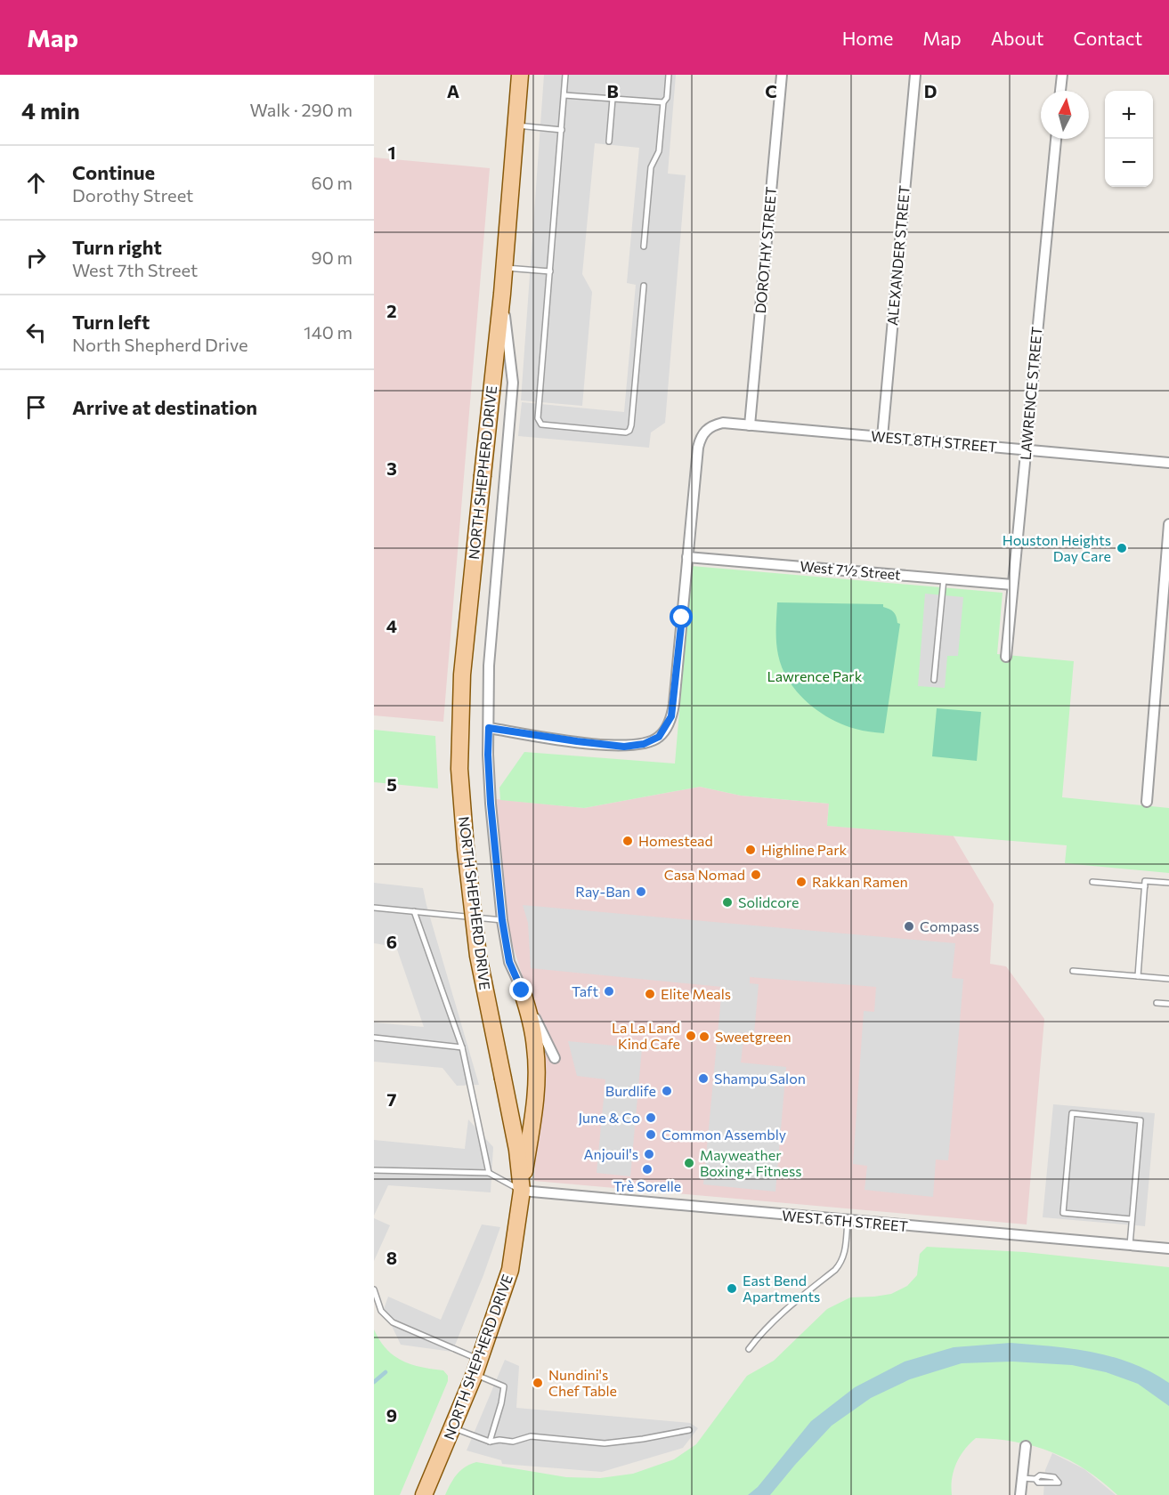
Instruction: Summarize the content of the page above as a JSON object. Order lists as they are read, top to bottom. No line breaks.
{"streets":{"main road":["NORTH SHEPHERD DRIVE"],"street":["DOROTHY STREET","ALEXANDER STREET","LAWRENCE STREET","WEST 8TH STREET","West 7½ Street","WEST 6TH STREET"]},"crossings":[["DOROTHY STREET","WEST 8TH STREET"],["ALEXANDER STREET","WEST 8TH STREET"],["LAWRENCE STREET","WEST 8TH STREET"],["LAWRENCE STREET","West 7½ Street"],["WEST 8TH STREET","West 7½ Street"],["NORTH SHEPHERD DRIVE","WEST 6TH STREET"]],"parks":["Lawrence Park"],"places":["Houston Heights Day Care","Homestead","Highline Park","Casa Nomad","Rakkan Ramen","Ray-Ban","Solidcore","Compass","Taft","Elite Meals","La La Land Kind Cafe","Sweetgreen","Shampu Salon","Burdlife","June & Co","Common Assembly","Anjouil's","Mayweather Boxing+ Fitness","Trè Sorelle","East Bend Apartments","Nundini's Chef Table"],"north":"top","page":{"header":"Map","nav":["Home","Map","About","Contact"],"heading":["4 min","Walk · 290 m"],"map_buttons":["+","−"],"list":[["Continue","Dorothy Street","60 m"],["Turn right","West 7th Street","90 m"],["Turn left","North Shepherd Drive","140 m"],"Arrive at destination"]},"grid":{"columns":["A","B","C","D"],"rows":["1","2","3","4","5","6","7","8","9"]}}
